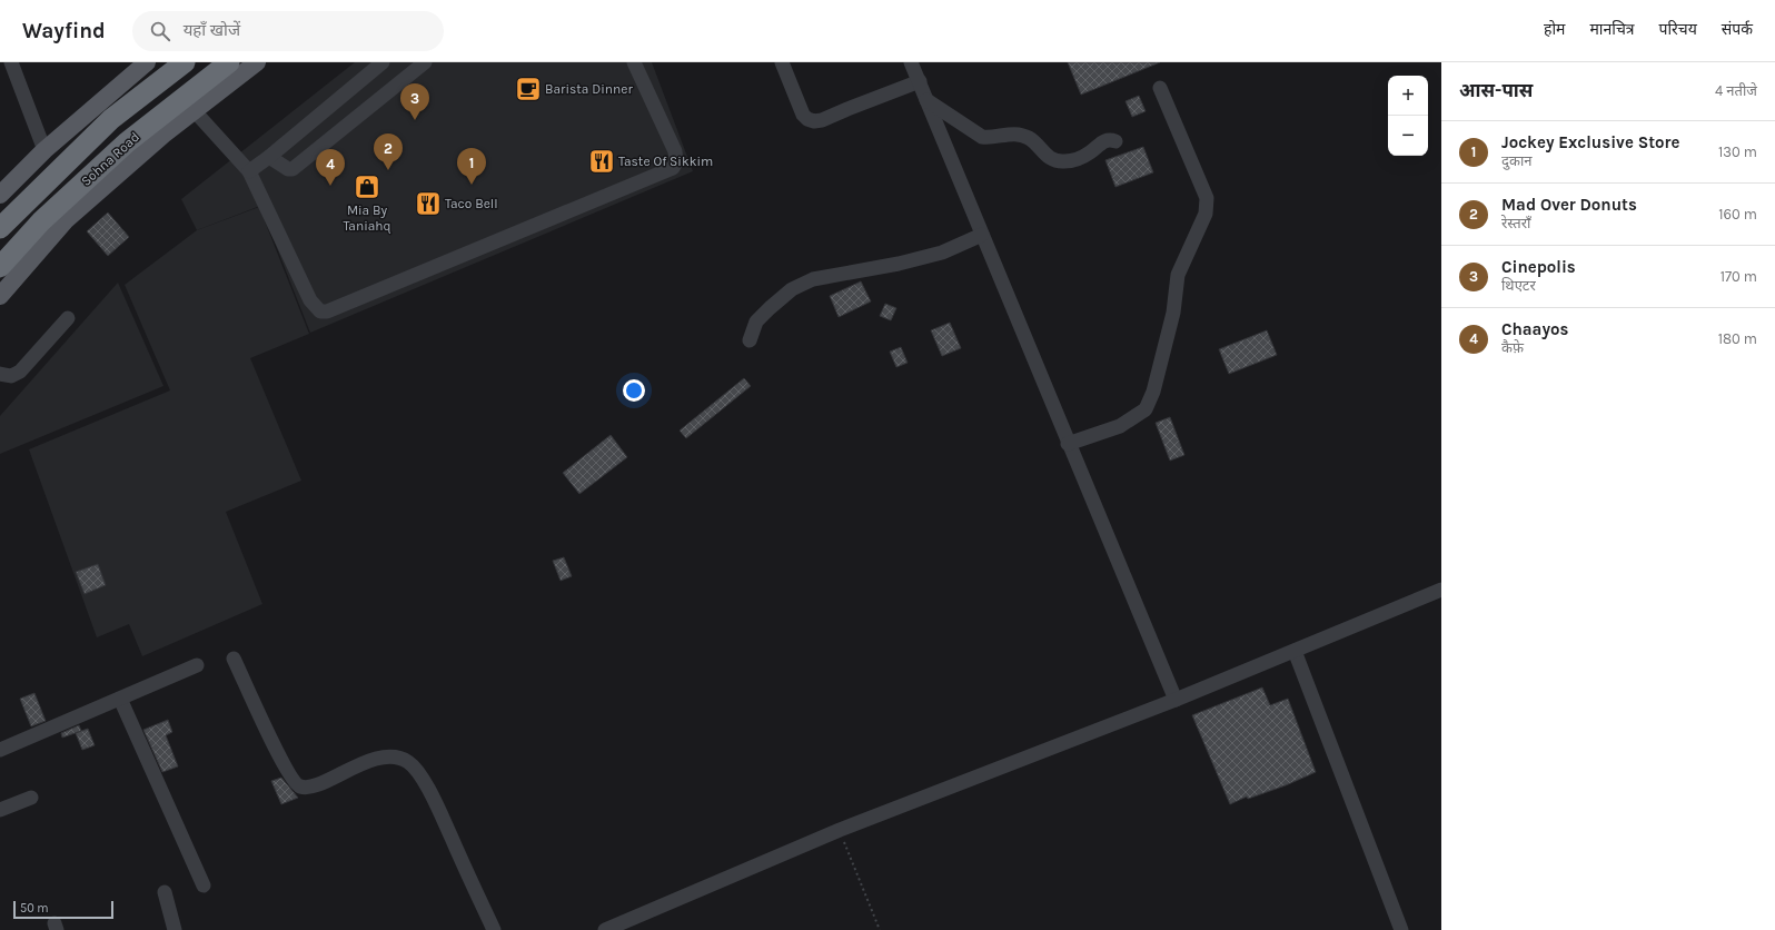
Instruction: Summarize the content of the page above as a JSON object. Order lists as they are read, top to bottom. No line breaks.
{"streets":{"highway":["Sohna Road"]},"places":{"cafe":["Barista Dinner"],"restaurant":["Taste Of Sikkim","Taco Bell"],"shop":["Mia By Taniahq"]},"scale_bar":"50 m","page":{"header":"Wayfind","search":"यहाँ खोजें","nav":["होम","मानचित्र","परिचय","संपर्क"],"heading":["आस-पास","4 नतीजे"],"map_buttons":["+","−"],"pins":["3","2","1","4"],"list":[{"mark":"1","name":"Jockey Exclusive Store","note":"दुकान","value":"130 m"},{"mark":"2","name":"Mad Over Donuts","note":"रेस्तराँ","value":"160 m"},{"mark":"3","name":"Cinepolis","note":"थिएटर","value":"170 m"},{"mark":"4","name":"Chaayos","note":"कैफ़े","value":"180 m"}],"scale":"50 m"}}
